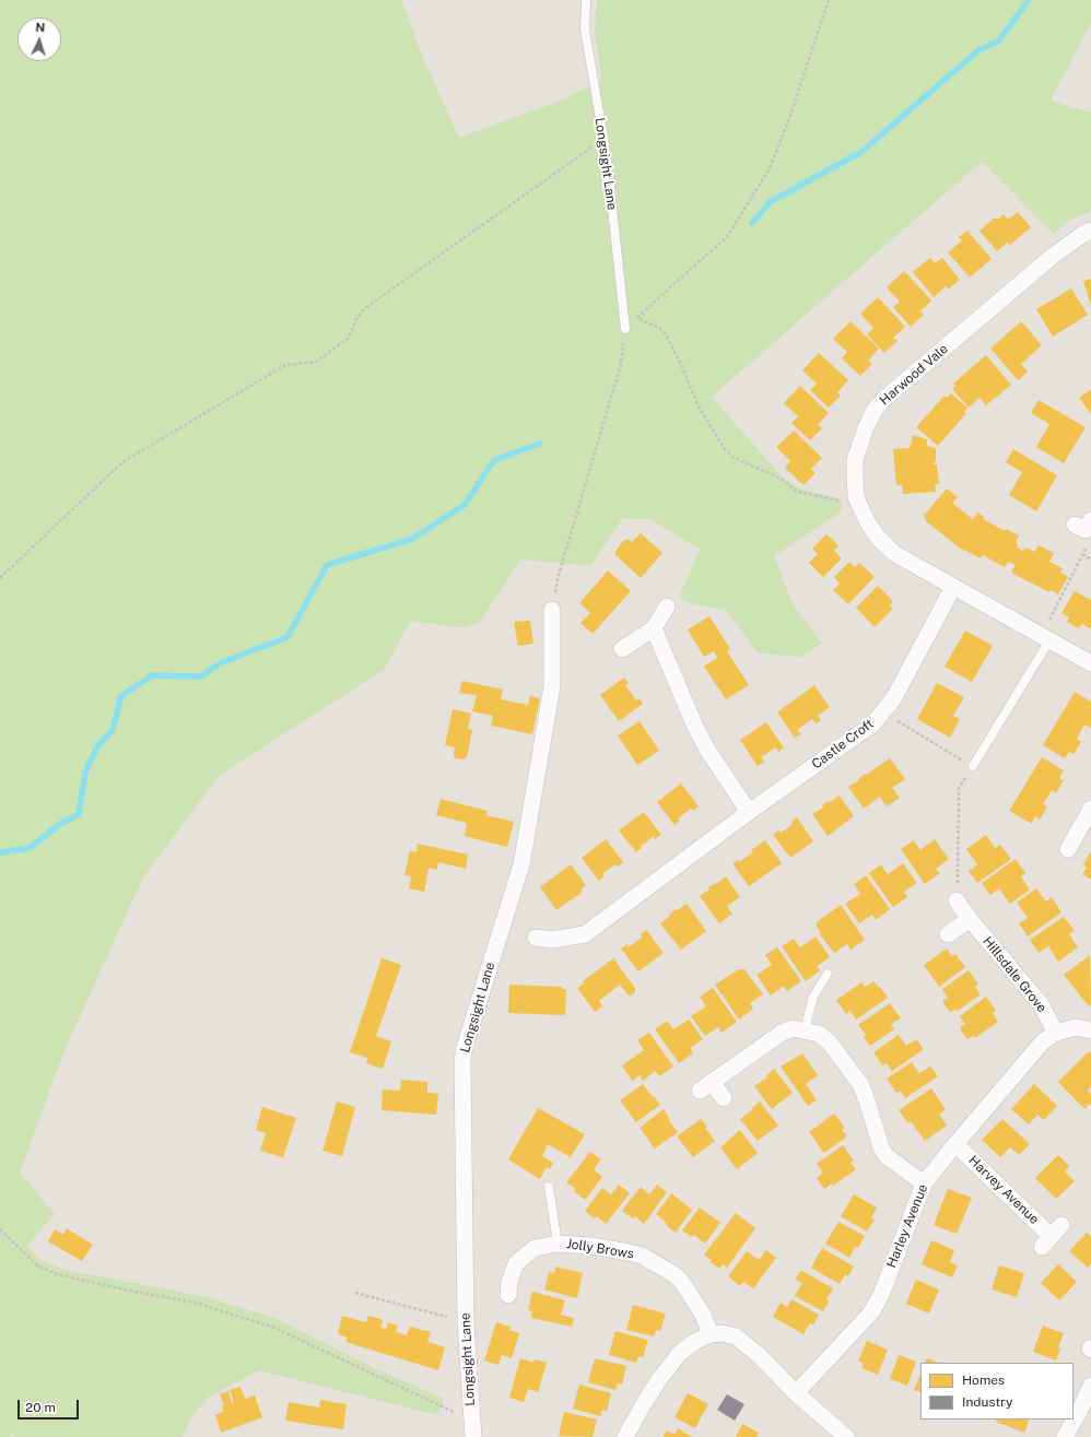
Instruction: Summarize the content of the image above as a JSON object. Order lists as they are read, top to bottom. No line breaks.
{"streets":{"street":["Longsight Lane","Harwood Vale","Castle Croft","Hillsdale Grove","Harvey Avenue","Harley Avenue","Jolly Brows"]},"crossings":[["Harwood Vale","Castle Croft"],["Hillsdale Grove","Harley Avenue"],["Harvey Avenue","Harley Avenue"]],"legend":["Homes","Industry"],"scale_bar":"20 m","north":"top"}
